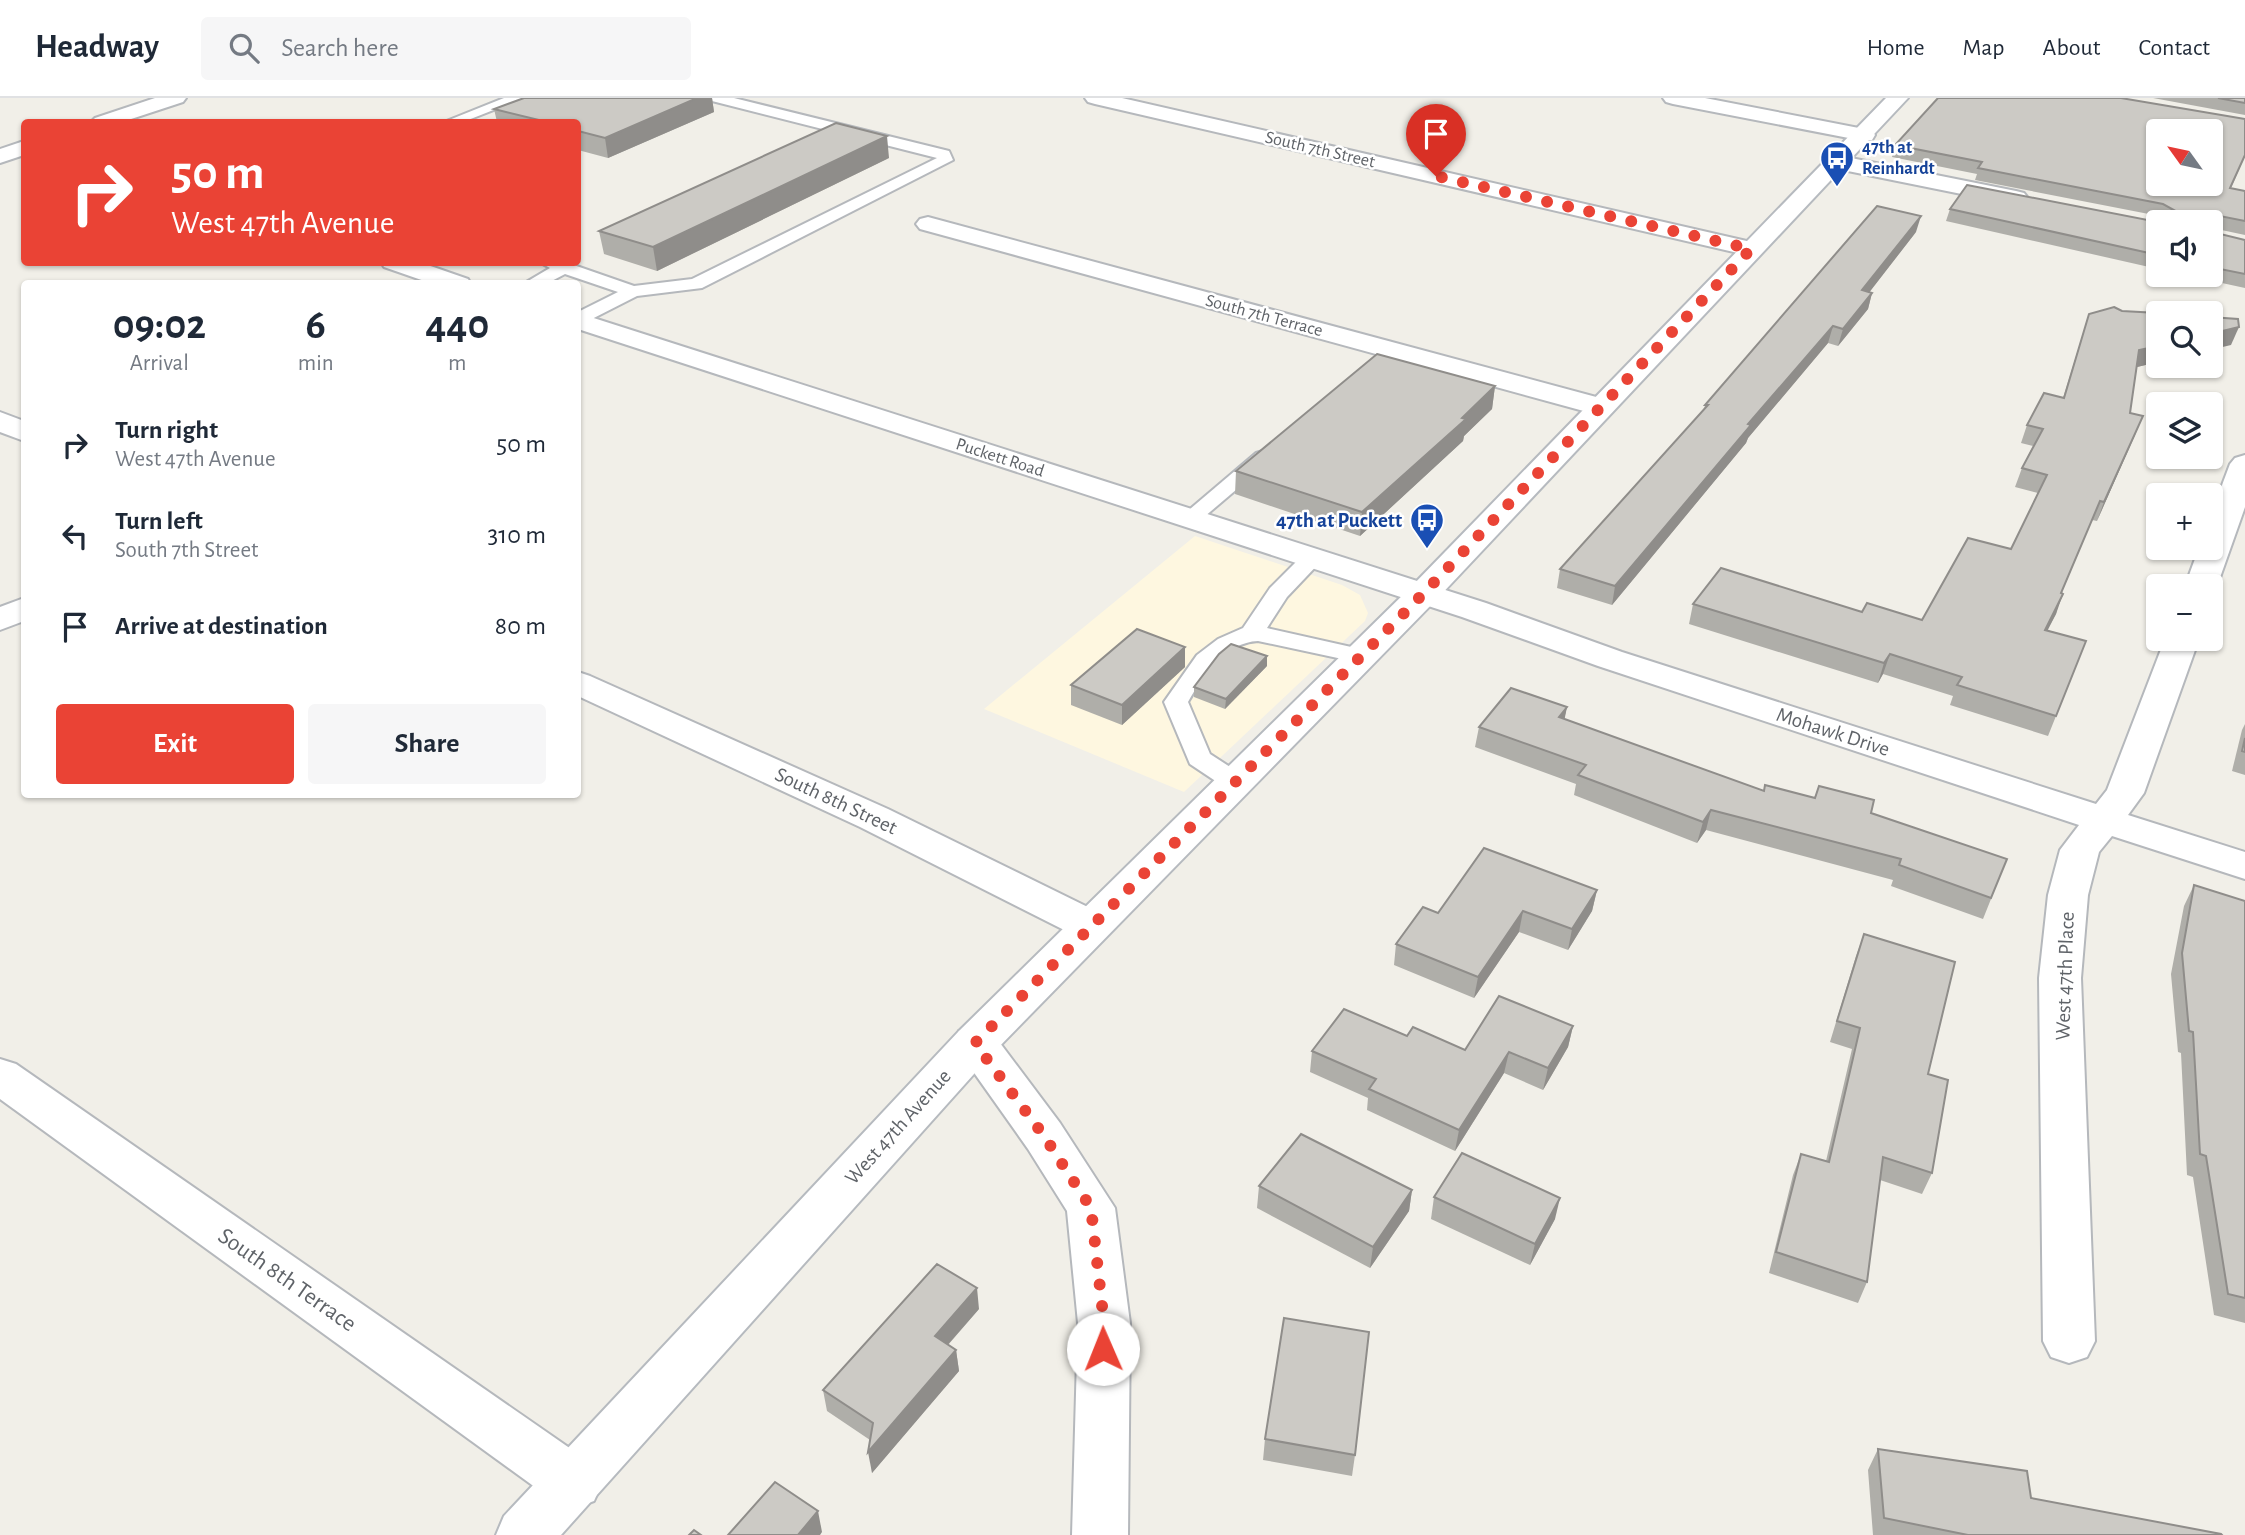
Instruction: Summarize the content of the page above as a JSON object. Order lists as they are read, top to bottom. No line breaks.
{"streets":{"street":["South 7th Street","South 7th Terrace","Puckett Road","Mohawk Drive","South 8th Street","West 47th Place","West 47th Avenue","South 8th Terrace"]},"crossings":[["South 7th Street","West 47th Avenue"],["South 7th Terrace","West 47th Avenue"],["Puckett Road","Mohawk Drive"],["Puckett Road","West 47th Avenue"],["Mohawk Drive","West 47th Place"],["Mohawk Drive","West 47th Avenue"],["South 8th Street","West 47th Avenue"],["West 47th Avenue","South 8th Terrace"]],"places":{"bus stop":["47th at Reinhardt","47th at Puckett"]},"north":"top left","page":{"header":"Headway","search":"Search here","nav":["Home","Map","About","Contact"],"map_buttons":["+","−"],"turn":["50 m","West 47th Avenue"],"eta":["09:02","Arrival","6","min","440","m"],"list":[{"name":"Turn right","note":"West 47th Avenue","value":"50 m"},{"name":"Turn left","note":"South 7th Street","value":"310 m"},{"name":"Arrive at destination","value":"80 m"}],"buttons":["Exit","Share"]}}
